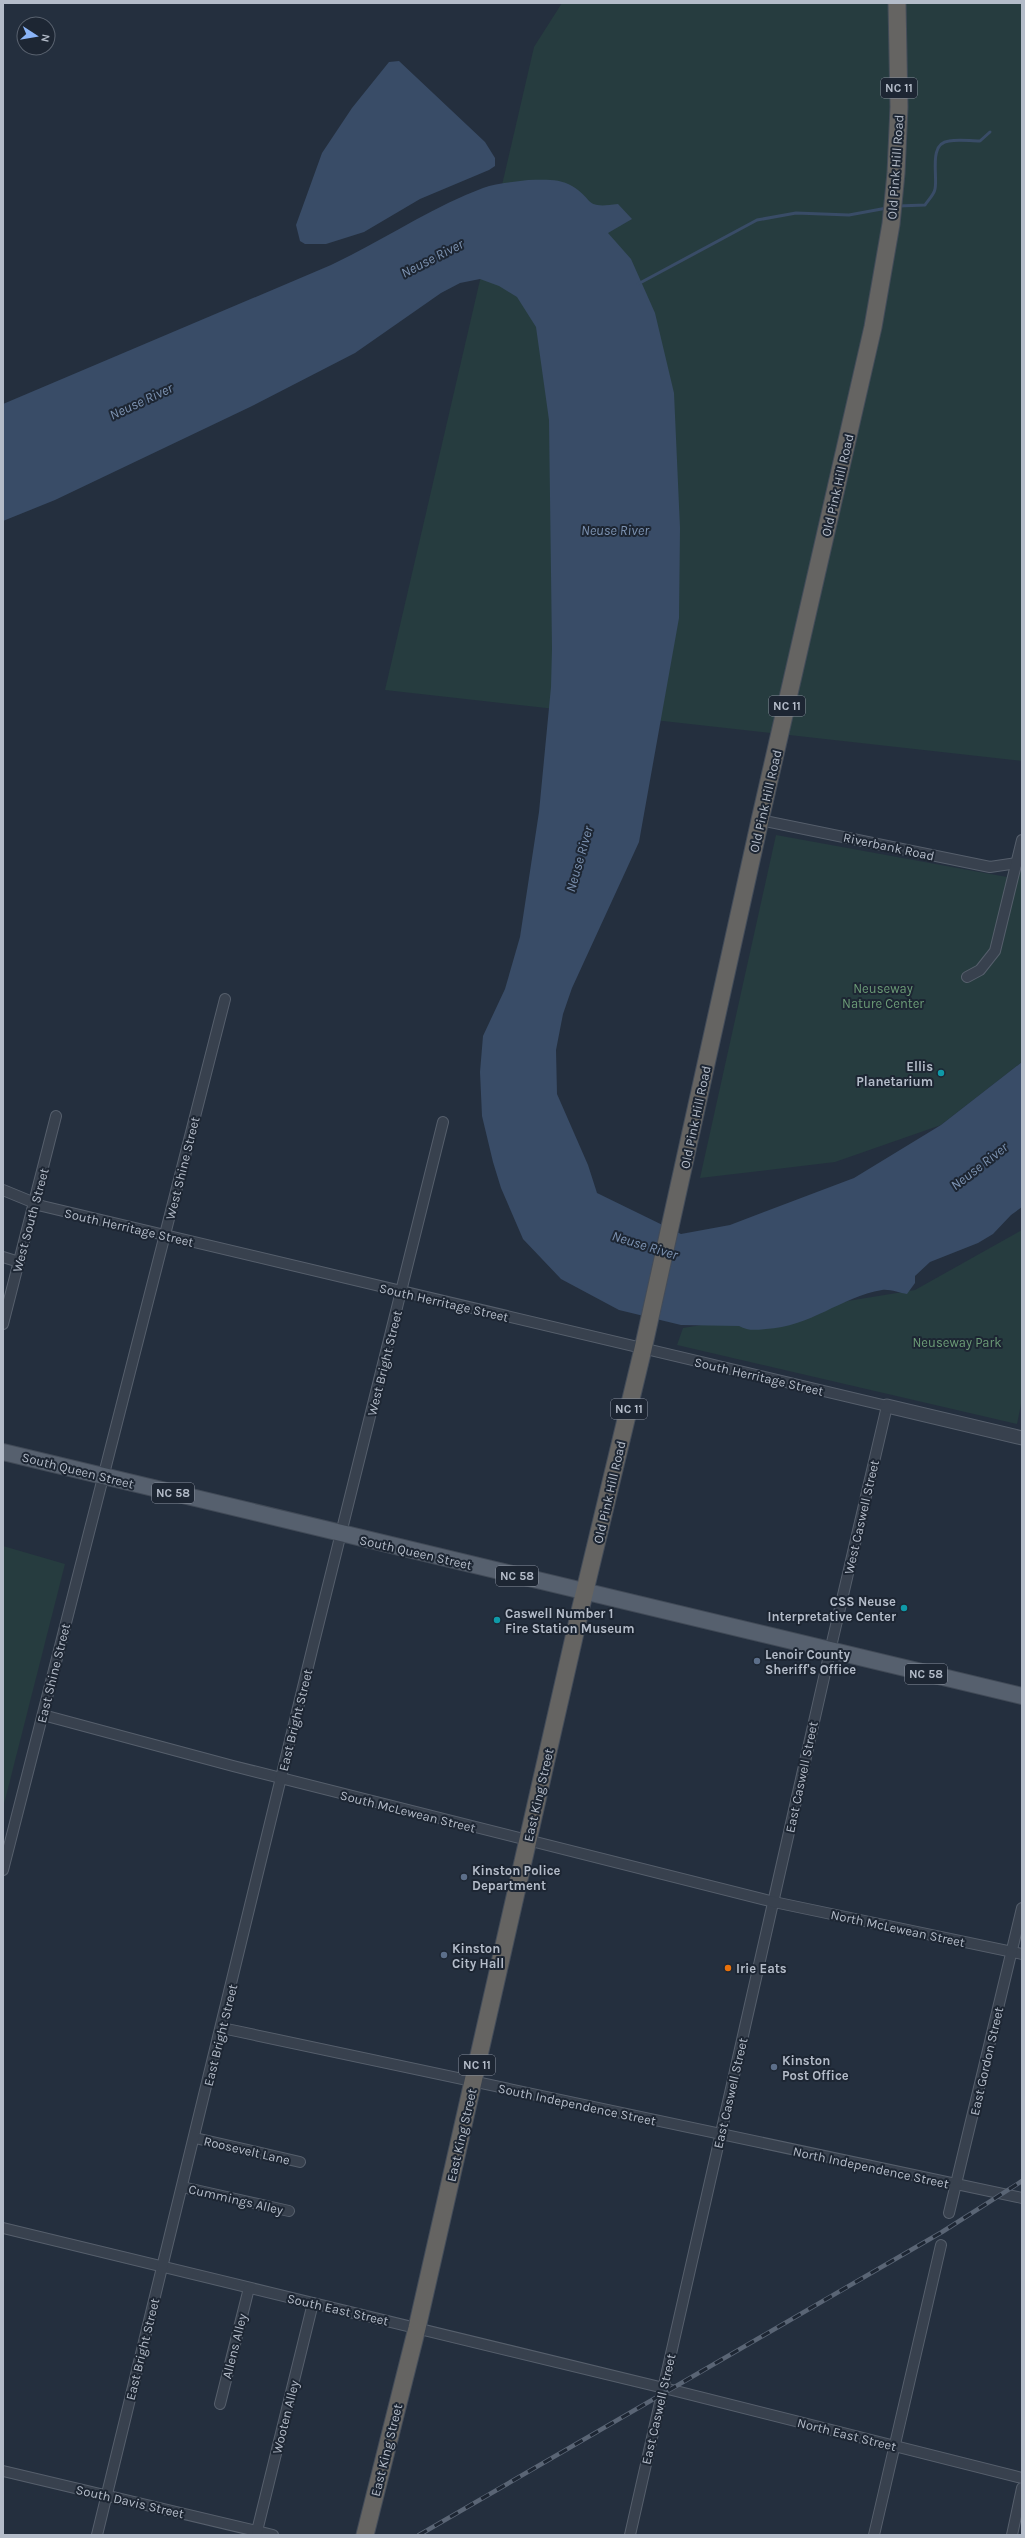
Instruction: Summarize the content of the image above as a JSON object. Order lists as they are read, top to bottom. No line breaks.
{"streets":{"highway":["NC 11","Old Pink Hill Road","East King Street"],"main road":["South Queen Street","NC 58"],"street":["Riverbank Road","West Shine Street","West South Street","South Herritage Street","West Bright Street","West Caswell Street","East Shine Street","East Bright Street","East Caswell Street","South McLewean Street","North McLewean Street","East Gordon Street","South Independence Street","Roosevelt Lane","North Independence Street","Cummings Alley","South East Street","Allens Alley","Wooten Alley","North East Street","South Davis Street"]},"crossings":[["Old Pink Hill Road","Riverbank Road"],["Old Pink Hill Road","South Herritage Street"],["Old Pink Hill Road","South Queen Street"],["Old Pink Hill Road","East King Street"],["West Shine Street","South Herritage Street"],["West Shine Street","South Queen Street"],["West Shine Street","East Shine Street"],["West South Street","South Herritage Street"],["South Herritage Street","West Bright Street"],["South Herritage Street","West Caswell Street"],["West Bright Street","South Queen Street"],["West Bright Street","East Bright Street"],["South Queen Street","NC 58"],["South Queen Street","West Caswell Street"],["South Queen Street","East Shine Street"],["South Queen Street","East Bright Street"],["South Queen Street","East Caswell Street"],["South Queen Street","East King Street"],["NC 58","West Caswell Street"],["NC 58","East Caswell Street"],["West Caswell Street","East Caswell Street"],["East Shine Street","South McLewean Street"],["East Bright Street","South McLewean Street"],["East Bright Street","South Independence Street"],["East Bright Street","Roosevelt Lane"],["East Bright Street","Cummings Alley"],["East Bright Street","South East Street"],["East Bright Street","South Davis Street"],["East Caswell Street","South McLewean Street"],["East Caswell Street","North McLewean Street"],["East Caswell Street","South Independence Street"],["East Caswell Street","North Independence Street"],["East Caswell Street","South East Street"],["East Caswell Street","North East Street"],["East King Street","South McLewean Street"],["East King Street","South Independence Street"],["East King Street","South East Street"],["South McLewean Street","North McLewean Street"],["North McLewean Street","East Gordon Street"],["East Gordon Street","North Independence Street"],["South Independence Street","North Independence Street"],["South East Street","Allens Alley"],["South East Street","Wooten Alley"],["South East Street","North East Street"],["Wooten Alley","South Davis Street"]],"water":["Neuse River"],"parks":["Neuseway Nature Center","Neuseway Park"],"places":["Ellis Planetarium","CSS Neuse Interpretative Center","Caswell Number 1 Fire Station Museum","Lenoir County Sheriff's Office","Kinston Police Department","Kinston City Hall","Irie Eats","Kinston Post Office"],"north":"right"}
